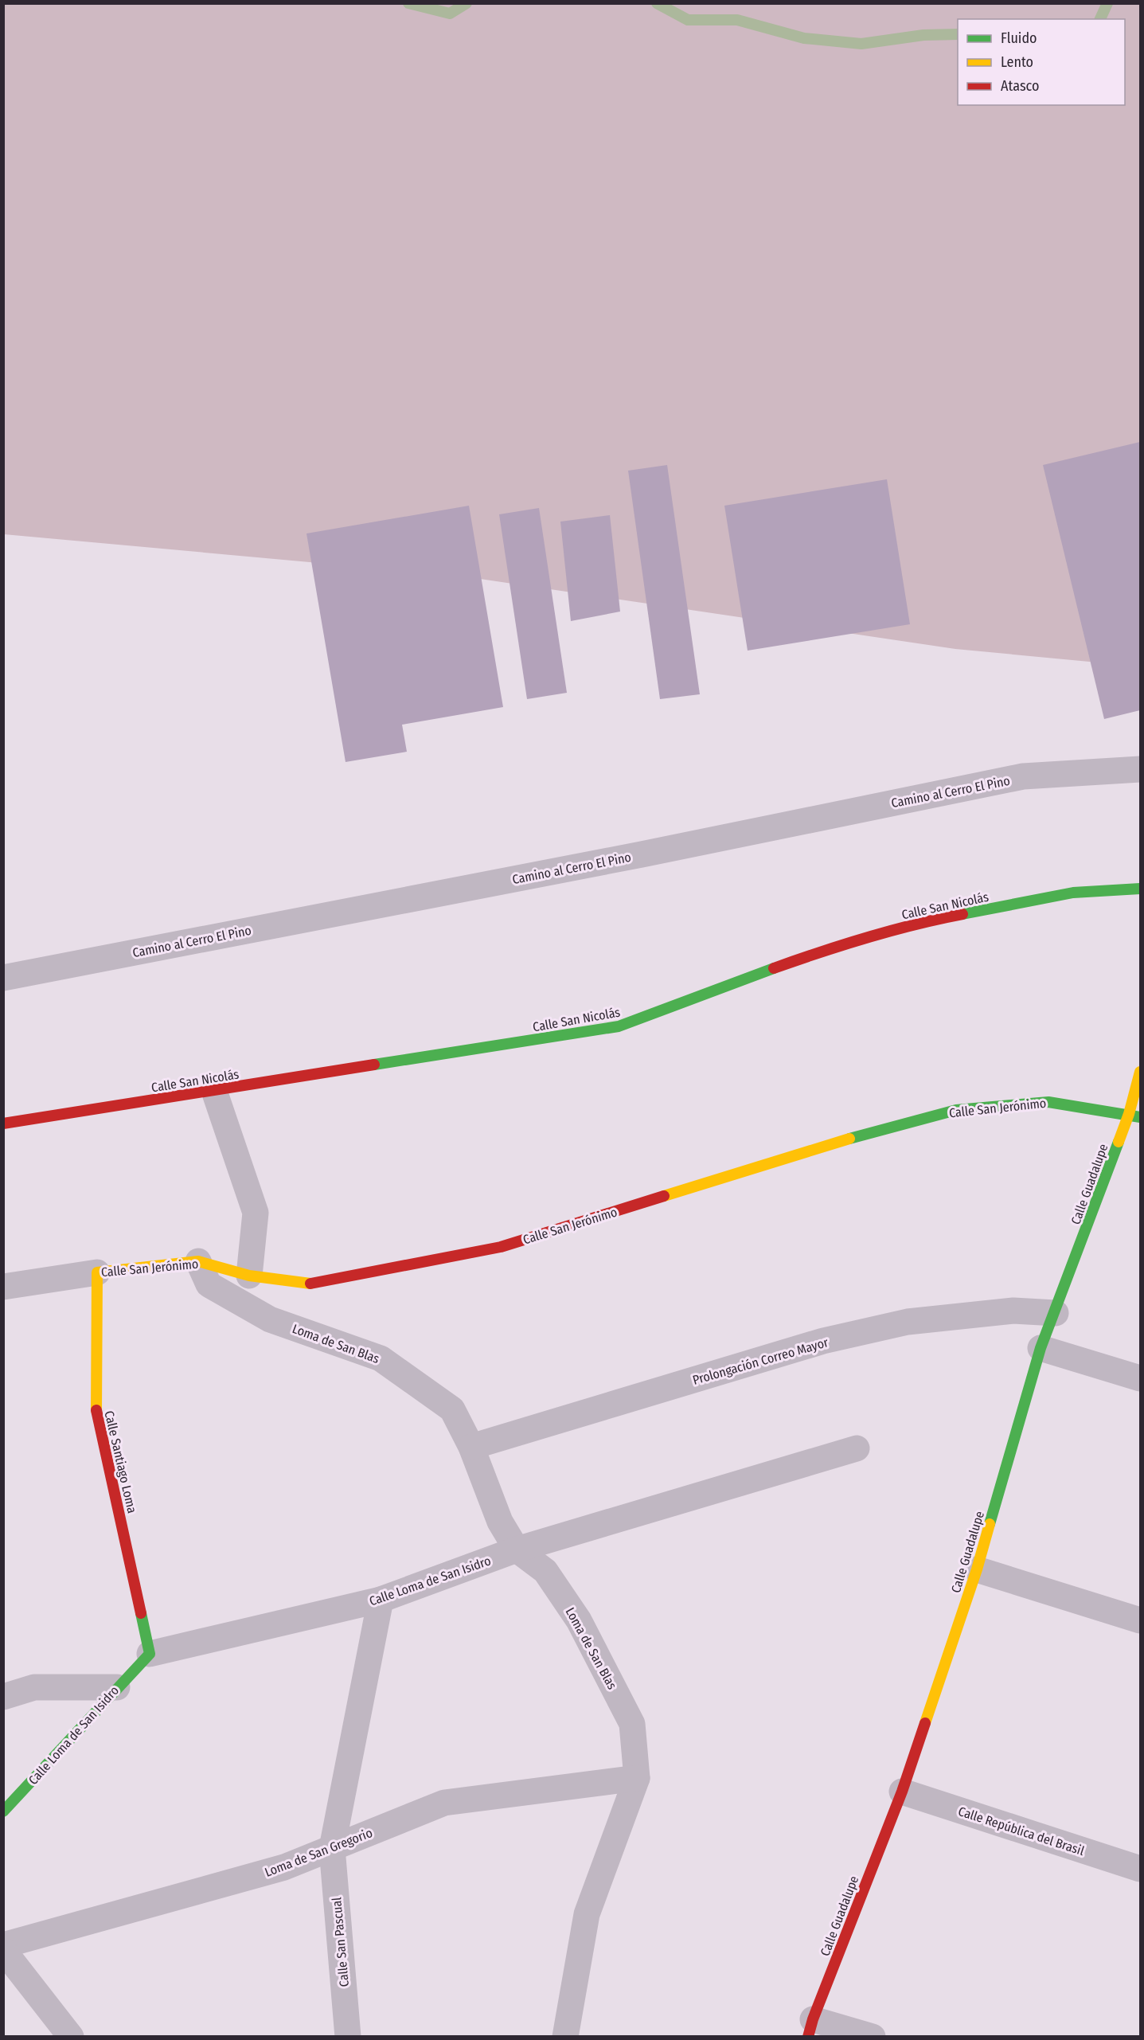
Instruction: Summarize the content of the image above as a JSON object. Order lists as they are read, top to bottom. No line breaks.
{"streets":{"street":["Camino al Cerro El Pino","Calle San Nicolás","Calle San Jerónimo","Calle Guadalupe","Loma de San Blas","Prolongación Correo Mayor","Calle Santiago Loma","Calle Loma de San Isidro","Calle República del Brasil","Loma de San Gregorio","Calle San Pascual"]},"crossings":[["Calle San Jerónimo","Calle Guadalupe"],["Calle San Jerónimo","Loma de San Blas"],["Calle San Jerónimo","Calle Santiago Loma"],["Calle Guadalupe","Prolongación Correo Mayor"],["Calle Guadalupe","Calle República del Brasil"],["Loma de San Blas","Prolongación Correo Mayor"],["Loma de San Blas","Calle Loma de San Isidro"],["Loma de San Blas","Loma de San Gregorio"],["Calle Santiago Loma","Calle Loma de San Isidro"],["Calle Loma de San Isidro","Calle San Pascual"],["Loma de San Gregorio","Calle San Pascual"]],"legend":["Fluido","Lento","Atasco"]}
